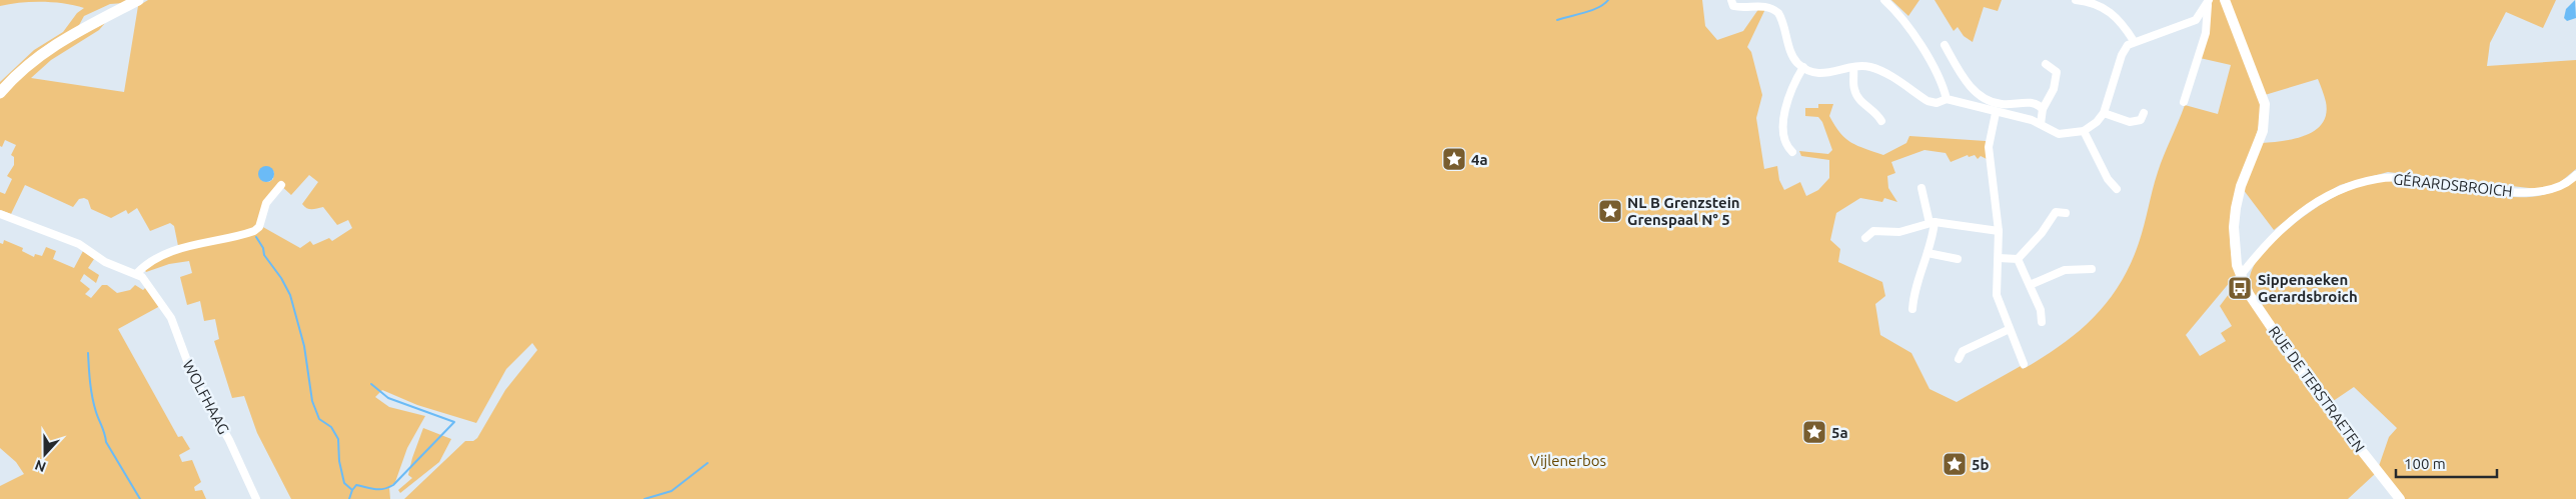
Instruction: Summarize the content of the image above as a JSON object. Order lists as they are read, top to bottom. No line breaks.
{"streets":{"street":["GÉRARDSBROICH","RUE DE TERSTRAETEN","WOLFHAAG"]},"crossings":[["GÉRARDSBROICH","RUE DE TERSTRAETEN"]],"parks":["Vijlenerbos"],"places":{"place":["4a","NL B Grenzstein Grenspaal N° 5","5a","5b"],"bus stop":["Sippenaeken Gerardsbroich"]},"scale_bar":"100 m","north":"bottom"}
